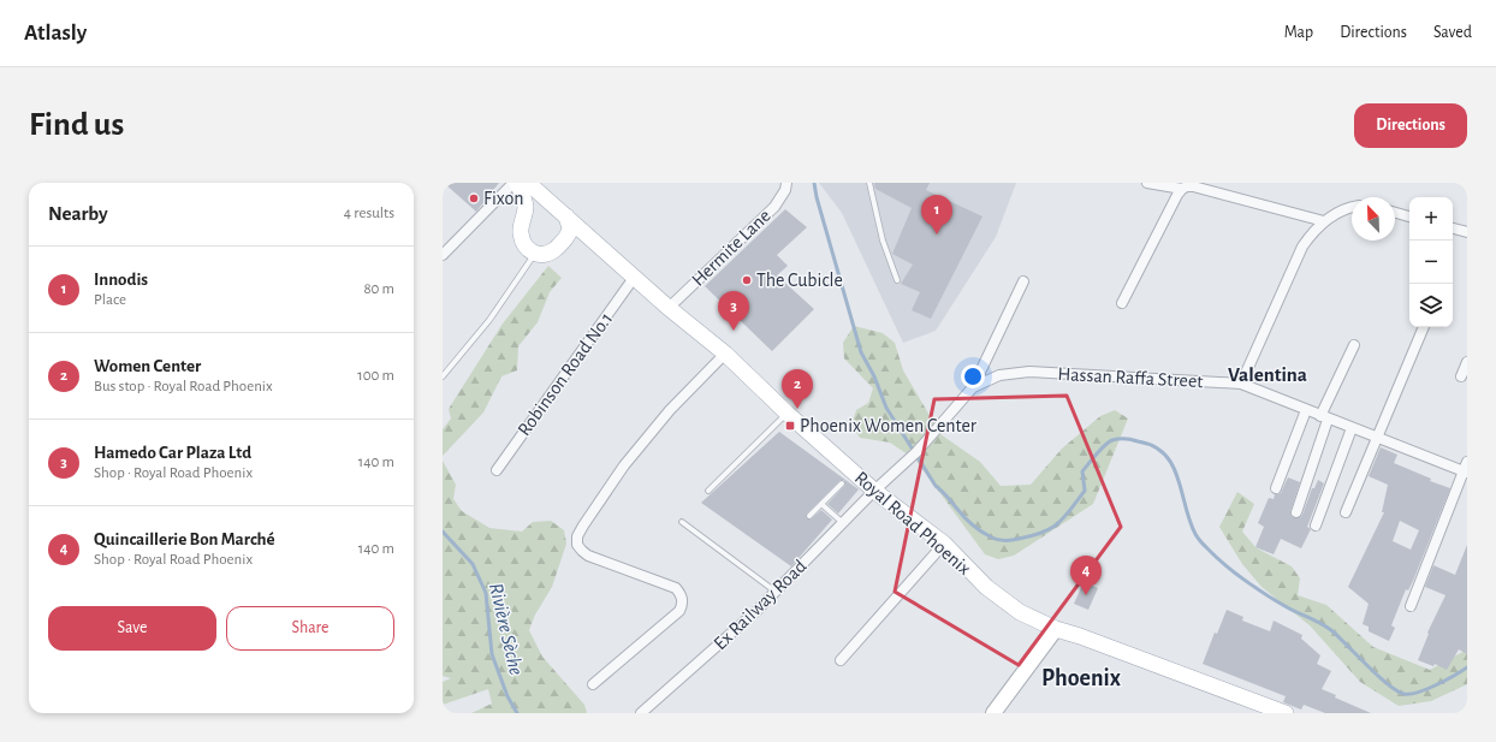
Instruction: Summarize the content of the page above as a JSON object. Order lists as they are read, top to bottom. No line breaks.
{"streets":{"main road":["Royal Road Phoenix"],"street":["Hermite Lane","Robinson Road No.1","Hassan Raffa Street","Ex Railway Road"]},"crossings":[["Hermite Lane","Royal Road Phoenix"],["Robinson Road No.1","Royal Road Phoenix"],["Hassan Raffa Street","Royal Road Phoenix"],["Hassan Raffa Street","Ex Railway Road"],["Royal Road Phoenix","Ex Railway Road"]],"districts":["Valentina","Phoenix"],"water":["Rivière Sèche"],"places":{"other":["Fixon","The Cubicle"],"transit":["Phoenix Women Center"]},"north":"top left","page":{"header":"Atlasly","nav":["Map","Directions","Saved"],"buttons":["Directions",["Save","Share"]],"title":"Find us","heading":["Nearby","4 results"],"pins":["1","3","2","4"],"map_buttons":["+","−"],"list":[{"mark":"1","name":"Innodis","note":"Place","value":"80 m"},{"mark":"2","name":"Women Center","note":"Bus stop · Royal Road Phoenix","value":"100 m"},{"mark":"3","name":"Hamedo Car Plaza Ltd","note":"Shop · Royal Road Phoenix","value":"140 m"},{"mark":"4","name":"Quincaillerie Bon Marché","note":"Shop · Royal Road Phoenix","value":"140 m"}]}}
